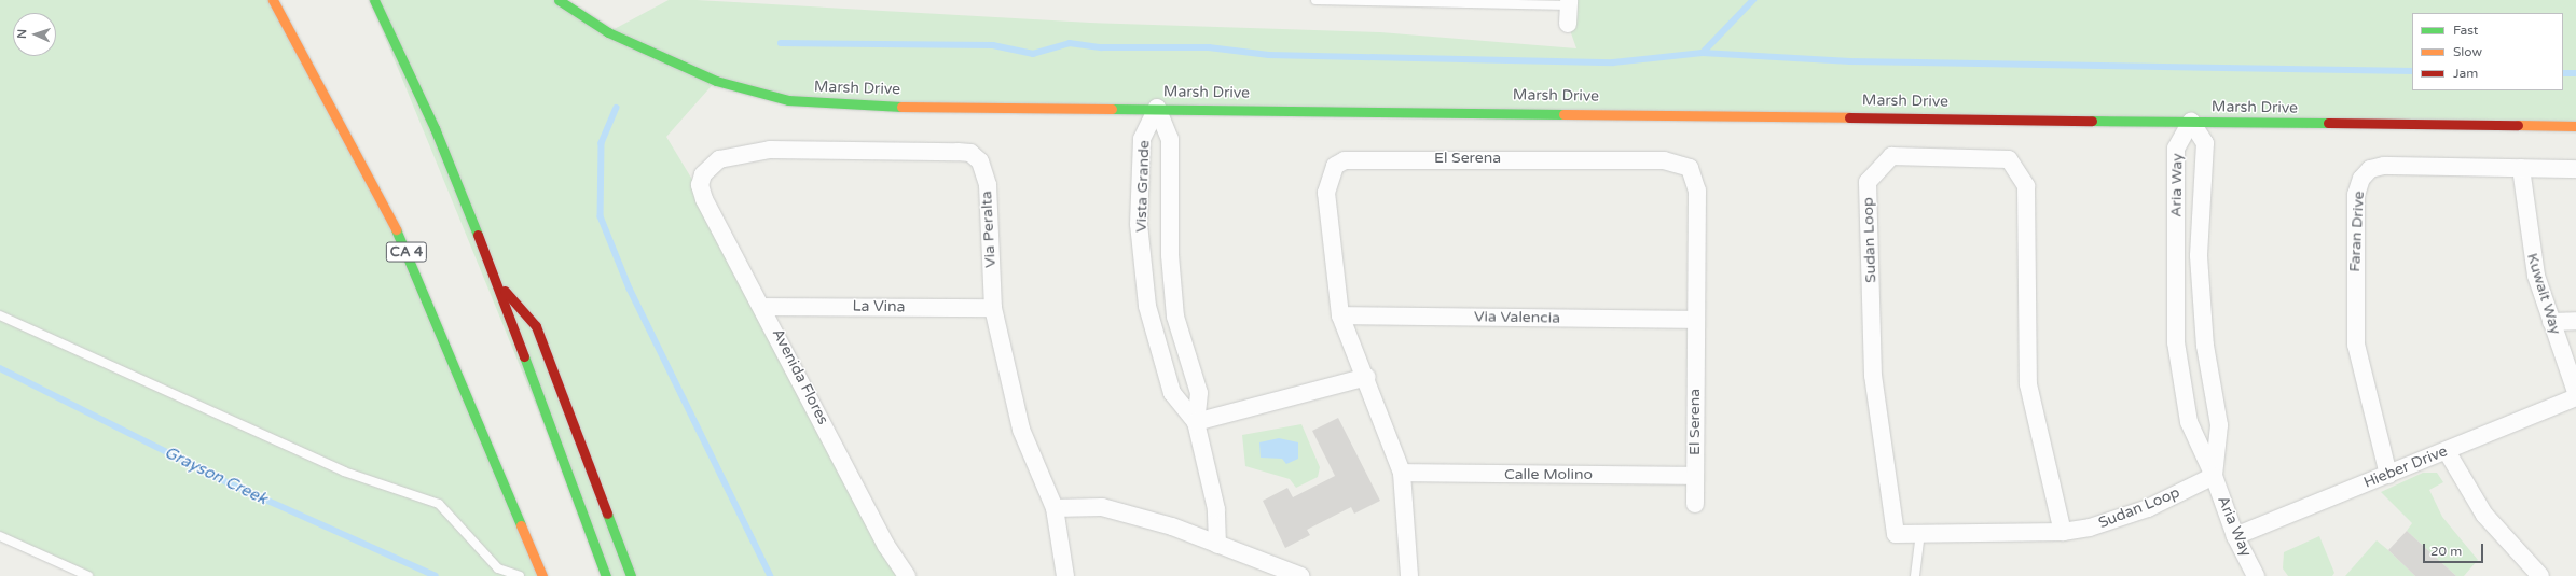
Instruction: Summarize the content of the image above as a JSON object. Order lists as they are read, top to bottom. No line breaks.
{"streets":{"main road":["Marsh Drive","CA 4"],"street":["El Serena","Aria Way","Vista Grande","Via Peralta","Faran Drive","Sudan Loop","Kuwait Way","La Vina","Via Valencia","Avenida Flores","Hieber Drive","Calle Molino"]},"crossings":[["Marsh Drive","Aria Way"],["Marsh Drive","Vista Grande"],["El Serena","Via Valencia"],["El Serena","Calle Molino"],["Aria Way","Sudan Loop"],["Aria Way","Hieber Drive"],["Via Peralta","La Vina"],["Via Peralta","Avenida Flores"],["Faran Drive","Kuwait Way"],["Faran Drive","Hieber Drive"],["La Vina","Avenida Flores"]],"water":["Grayson Creek"],"legend":["Fast","Slow","Jam"],"scale_bar":"20 m","north":"left"}
